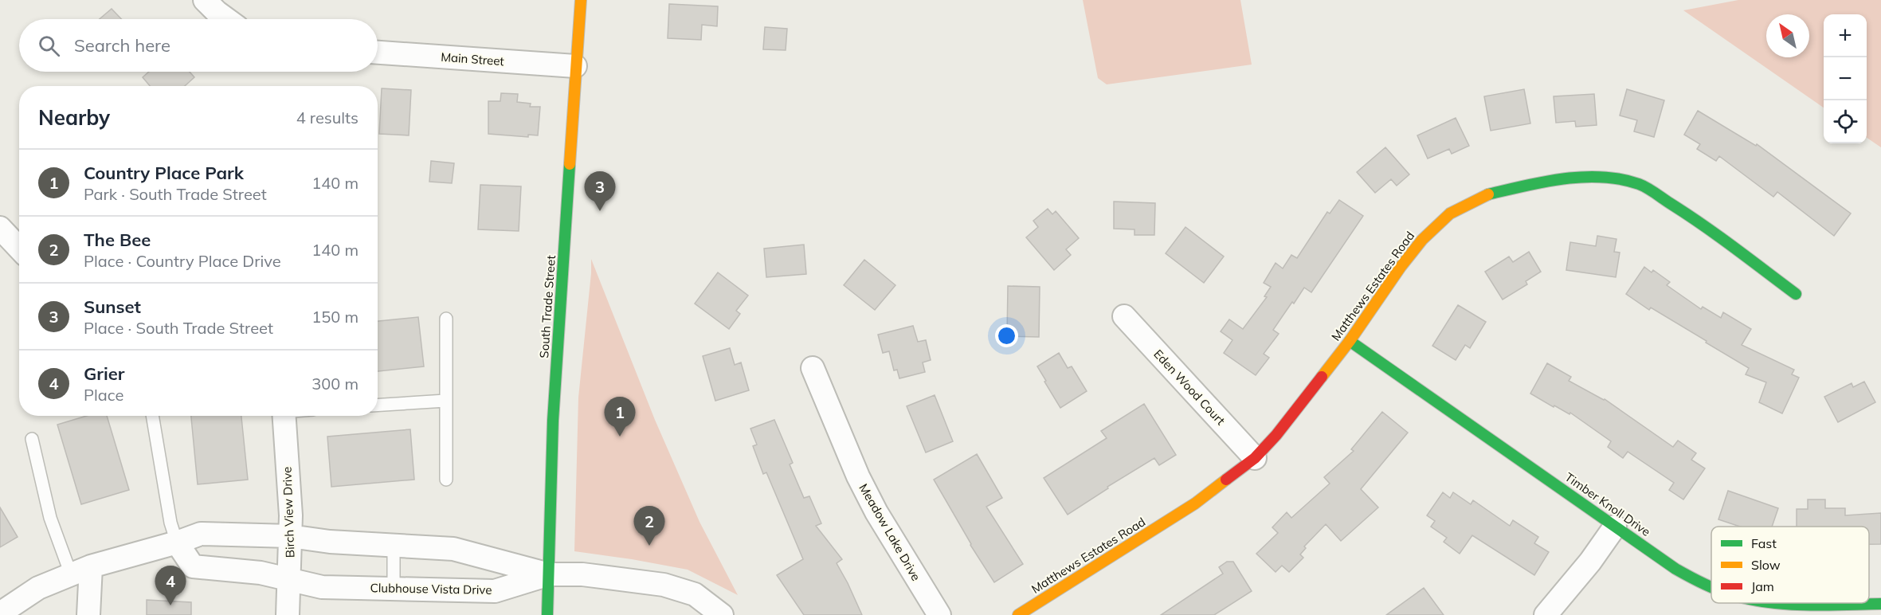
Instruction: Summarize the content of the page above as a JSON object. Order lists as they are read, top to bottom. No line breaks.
{"streets":{"street":["Main Street","Matthews Estates Road","South Trade Street","Eden Wood Court","Timber Knoll Drive","Birch View Drive","Meadow Lake Drive","Clubhouse Vista Drive"]},"crossings":[["Main Street","South Trade Street"],["Matthews Estates Road","Eden Wood Court"],["Matthews Estates Road","Timber Knoll Drive"],["South Trade Street","Clubhouse Vista Drive"],["Birch View Drive","Clubhouse Vista Drive"]],"legend":["Fast","Slow","Jam"],"north":"top left","page":{"map_buttons":["+","−"],"search":"Search here","heading":["Nearby","4 results"],"list":[{"mark":"1","name":"Country Place Park","note":"Park · South Trade Street","value":"140 m"},{"mark":"2","name":"The Bee","note":"Place · Country Place Drive","value":"140 m"},{"mark":"3","name":"Sunset","note":"Place · South Trade Street","value":"150 m"},{"mark":"4","name":"Grier","note":"Place","value":"300 m"}],"pins":["3","1","2","4"]}}
